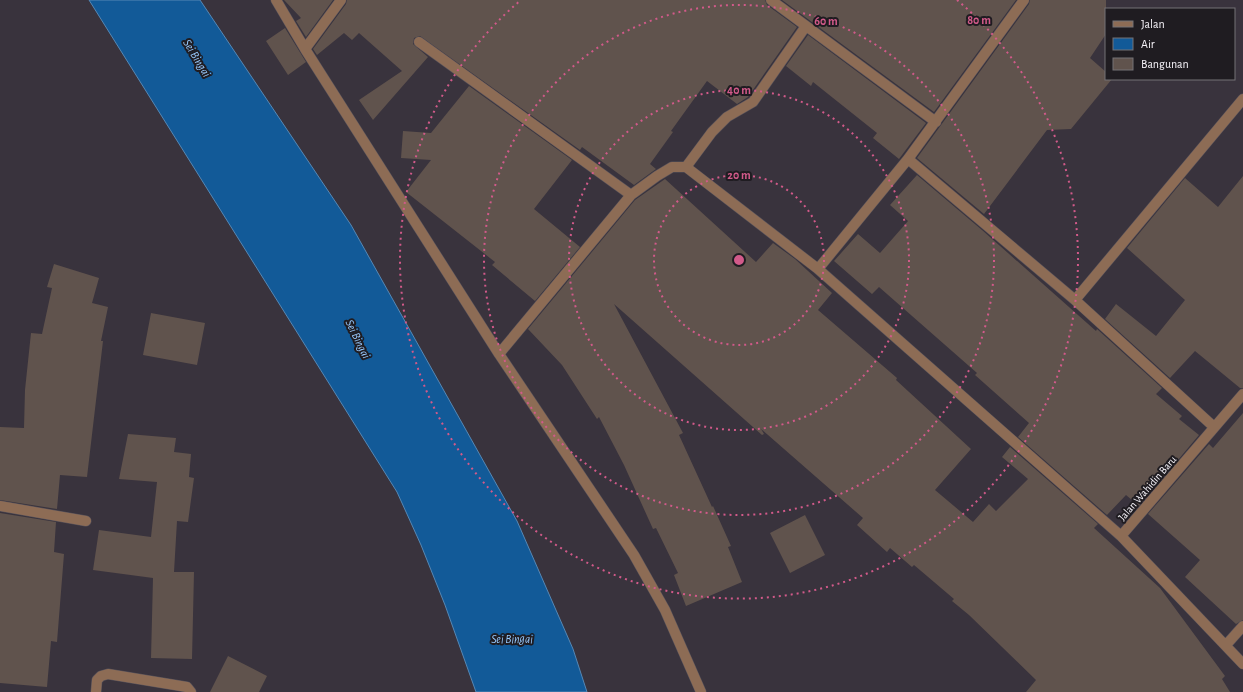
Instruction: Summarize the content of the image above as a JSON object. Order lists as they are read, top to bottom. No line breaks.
{"streets":{"street":["Jalan Wahidin Baru"]},"water":["Sei Bingai"],"legend":["Jalan","Air","Bangunan"],"rings":["80 m","60 m","40 m","20 m"]}
